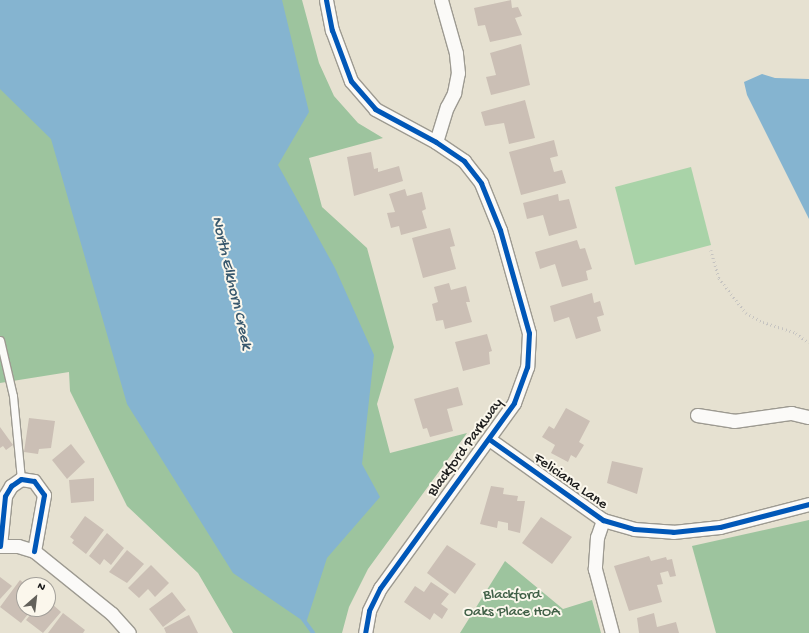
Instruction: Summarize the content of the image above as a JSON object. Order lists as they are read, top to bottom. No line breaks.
{"streets":{"street":["Blackford Parkway","Feliciana Lane"]},"crossings":[["Blackford Parkway","Feliciana Lane"]],"water":["North Elkhorn Creek"],"parks":["Blackford Oaks Place HOA"],"north":"top right"}
